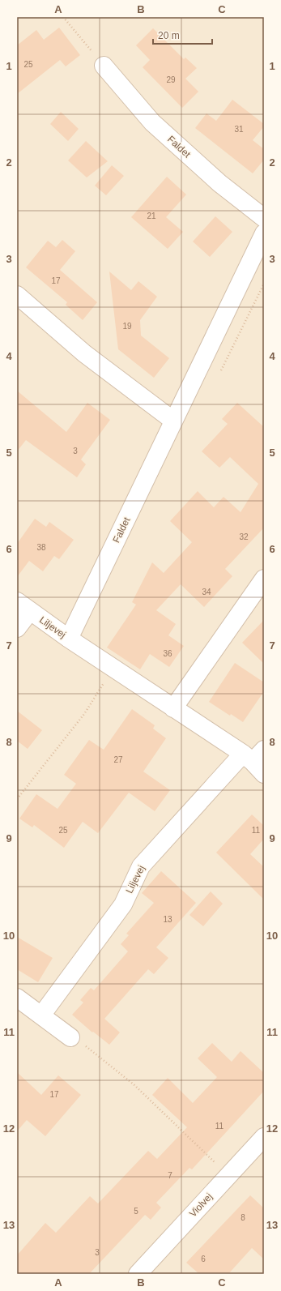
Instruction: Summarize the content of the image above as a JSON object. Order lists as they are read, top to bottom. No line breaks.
{"streets":{"street":["Faldet","Liljevej","Violvej"]},"crossings":[["Faldet","Liljevej"]],"house_numbers":["25","29","31","21","17","19","3","32","38","34","36","27","25","11","13","17","11","7","5","8","3","6"],"scale_bar":"20 m","grid":{"columns":["A","B","C"],"rows":["1","2","3","4","5","6","7","8","9","10","11","12","13"]}}
